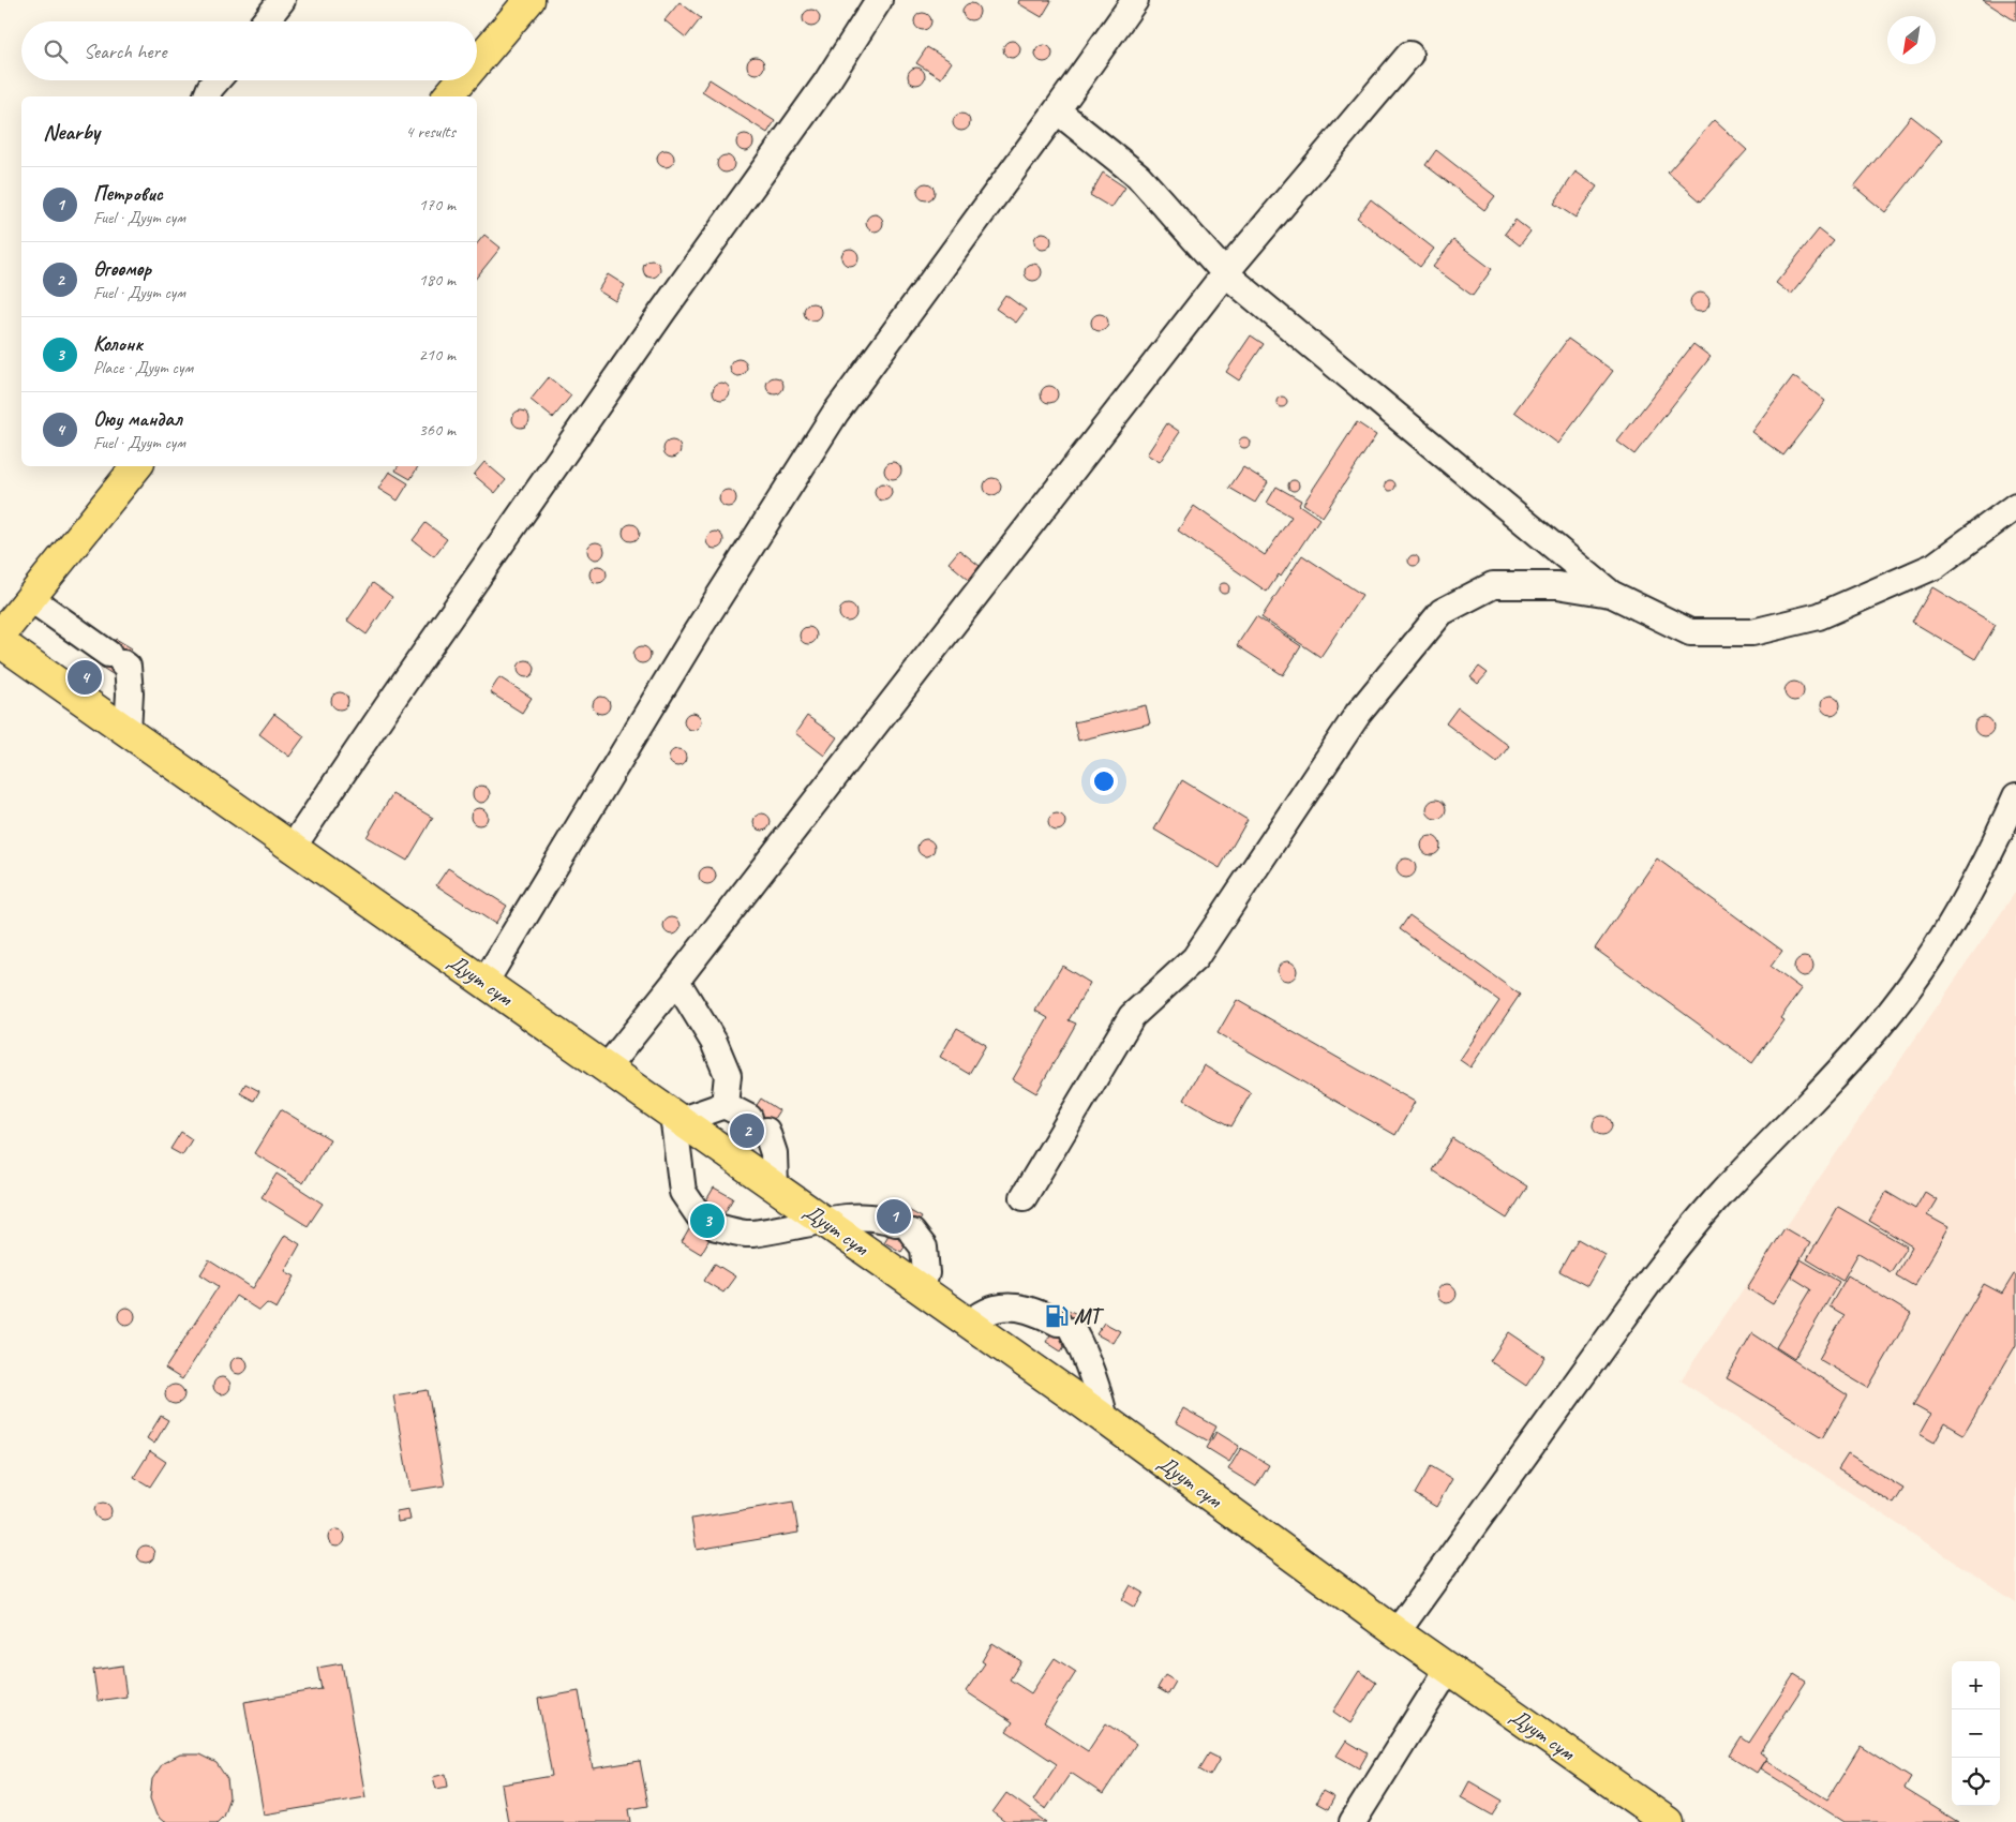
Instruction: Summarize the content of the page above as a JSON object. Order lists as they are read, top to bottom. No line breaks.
{"streets":{"main road":["Дуут сум"]},"places":{"fuel station":["MT"]},"north":"bottom left","page":{"search":"Search here","heading":["Nearby","4 results"],"list":[{"mark":"1","name":"Петровиc","note":"Fuel · Дуут сум","value":"170 m"},{"mark":"2","name":"Өгөөмөр","note":"Fuel · Дуут сум","value":"180 m"},{"mark":"3","name":"Колонк","note":"Place · Дуут сум","value":"210 m"},{"mark":"4","name":"Оюу мандал","note":"Fuel · Дуут сум","value":"360 m"}],"pins":["4","2","1","3"],"map_buttons":["+","−"]}}
